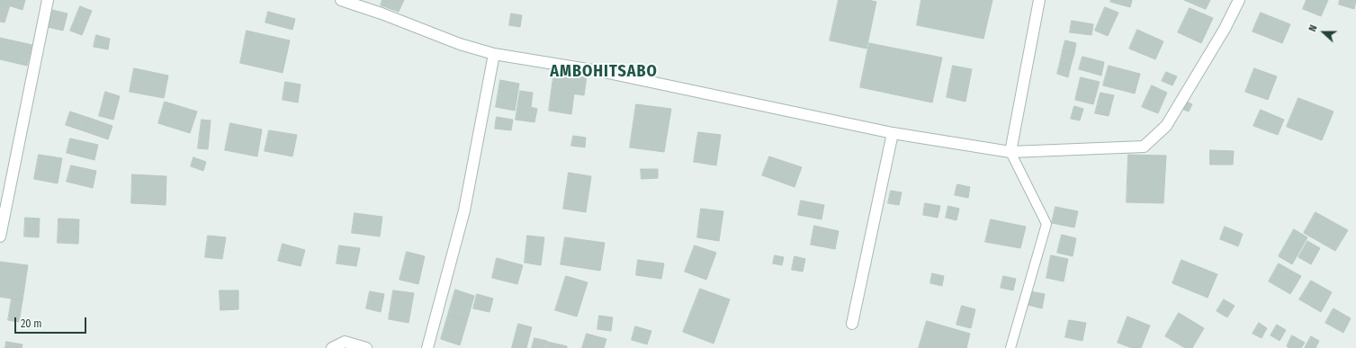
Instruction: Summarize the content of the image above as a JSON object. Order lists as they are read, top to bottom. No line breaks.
{"districts":["AMBOHITSABO"],"scale_bar":"20 m","north":"left"}
